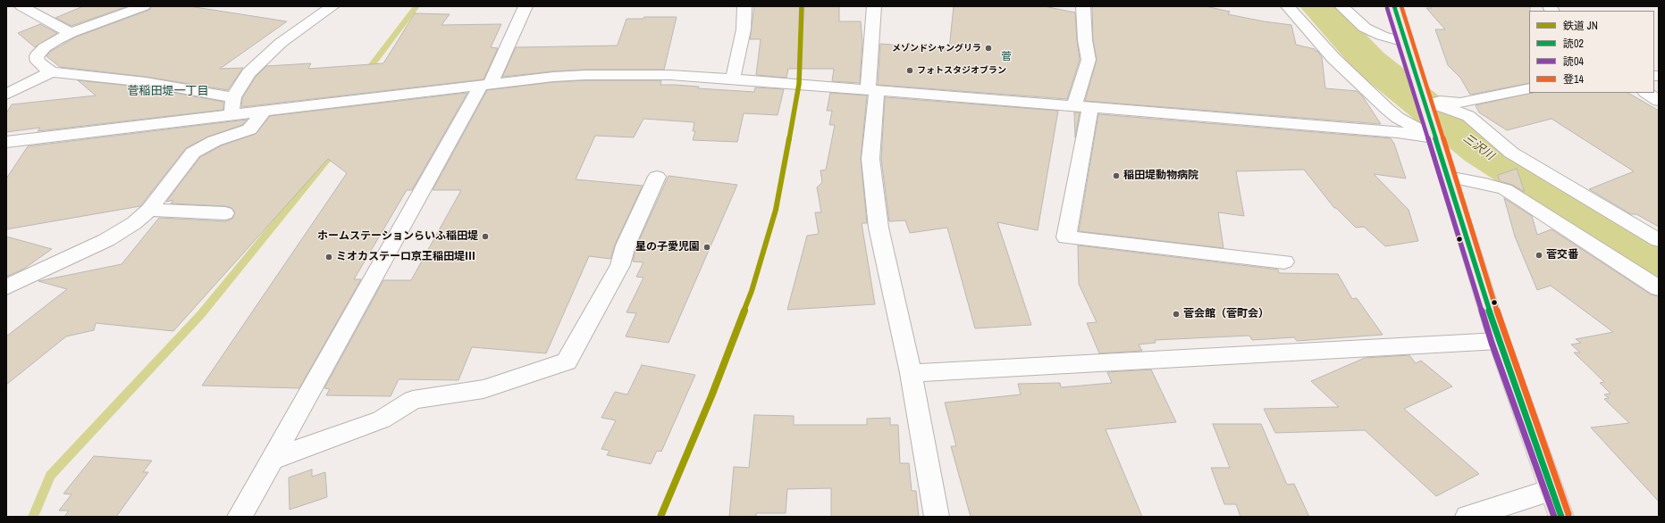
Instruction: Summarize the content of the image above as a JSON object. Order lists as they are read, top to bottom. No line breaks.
{"districts":["菅","菅稲田堤一丁目"],"water":["三沢川"],"places":["メゾンドシャングリラ","フォトスタジオブラン","稲田堤動物病院","ホームステーションらいふ稲田堤","星の子愛児園","菅交番","ミオカステーロ京王稲田堤Ⅲ","菅会館（菅町会）"],"lines":["rail line JN","transit line 読02","transit line 登14","transit line 読04"],"legend":["鉄道 JN","読02","読04","登14"]}
